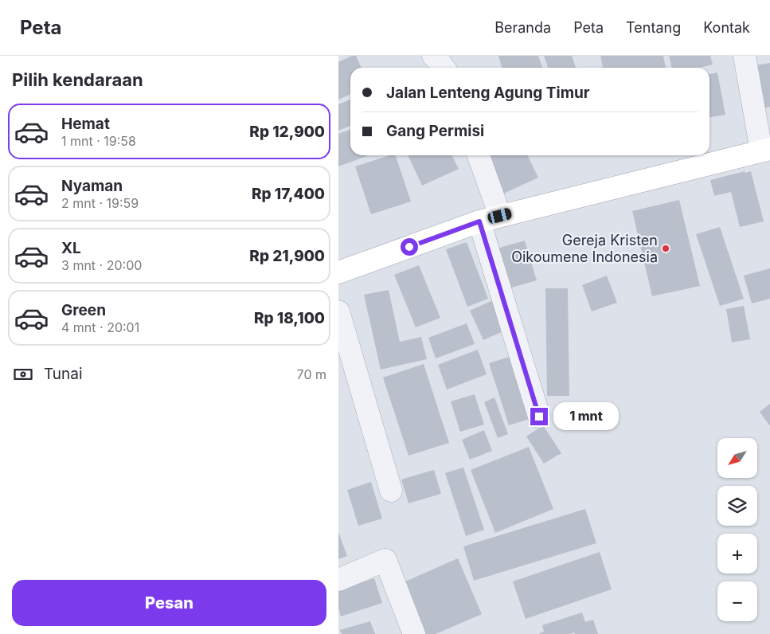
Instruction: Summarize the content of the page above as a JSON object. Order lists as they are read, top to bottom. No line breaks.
{"places":["Gereja Kristen Oikoumene Indonesia"],"north":"bottom left","page":{"header":"Peta","nav":["Beranda","Peta","Tentang","Kontak"],"heading":"Pilih kendaraan","banner":["Jalan Lenteng Agung Timur","Gang Permisi"],"list":[{"name":"Hemat","note":"1 mnt · 19:58","value":"Rp 12,900"},{"name":"Nyaman","note":"2 mnt · 19:59","value":"Rp 17,400"},{"name":"XL","note":"3 mnt · 20:00","value":"Rp 21,900"},{"name":"Green","note":"4 mnt · 20:01","value":"Rp 18,100"}],"pay":["Tunai","70 m"],"bubble":"1 mnt","map_buttons":["+","−"],"buttons":"Pesan"}}
